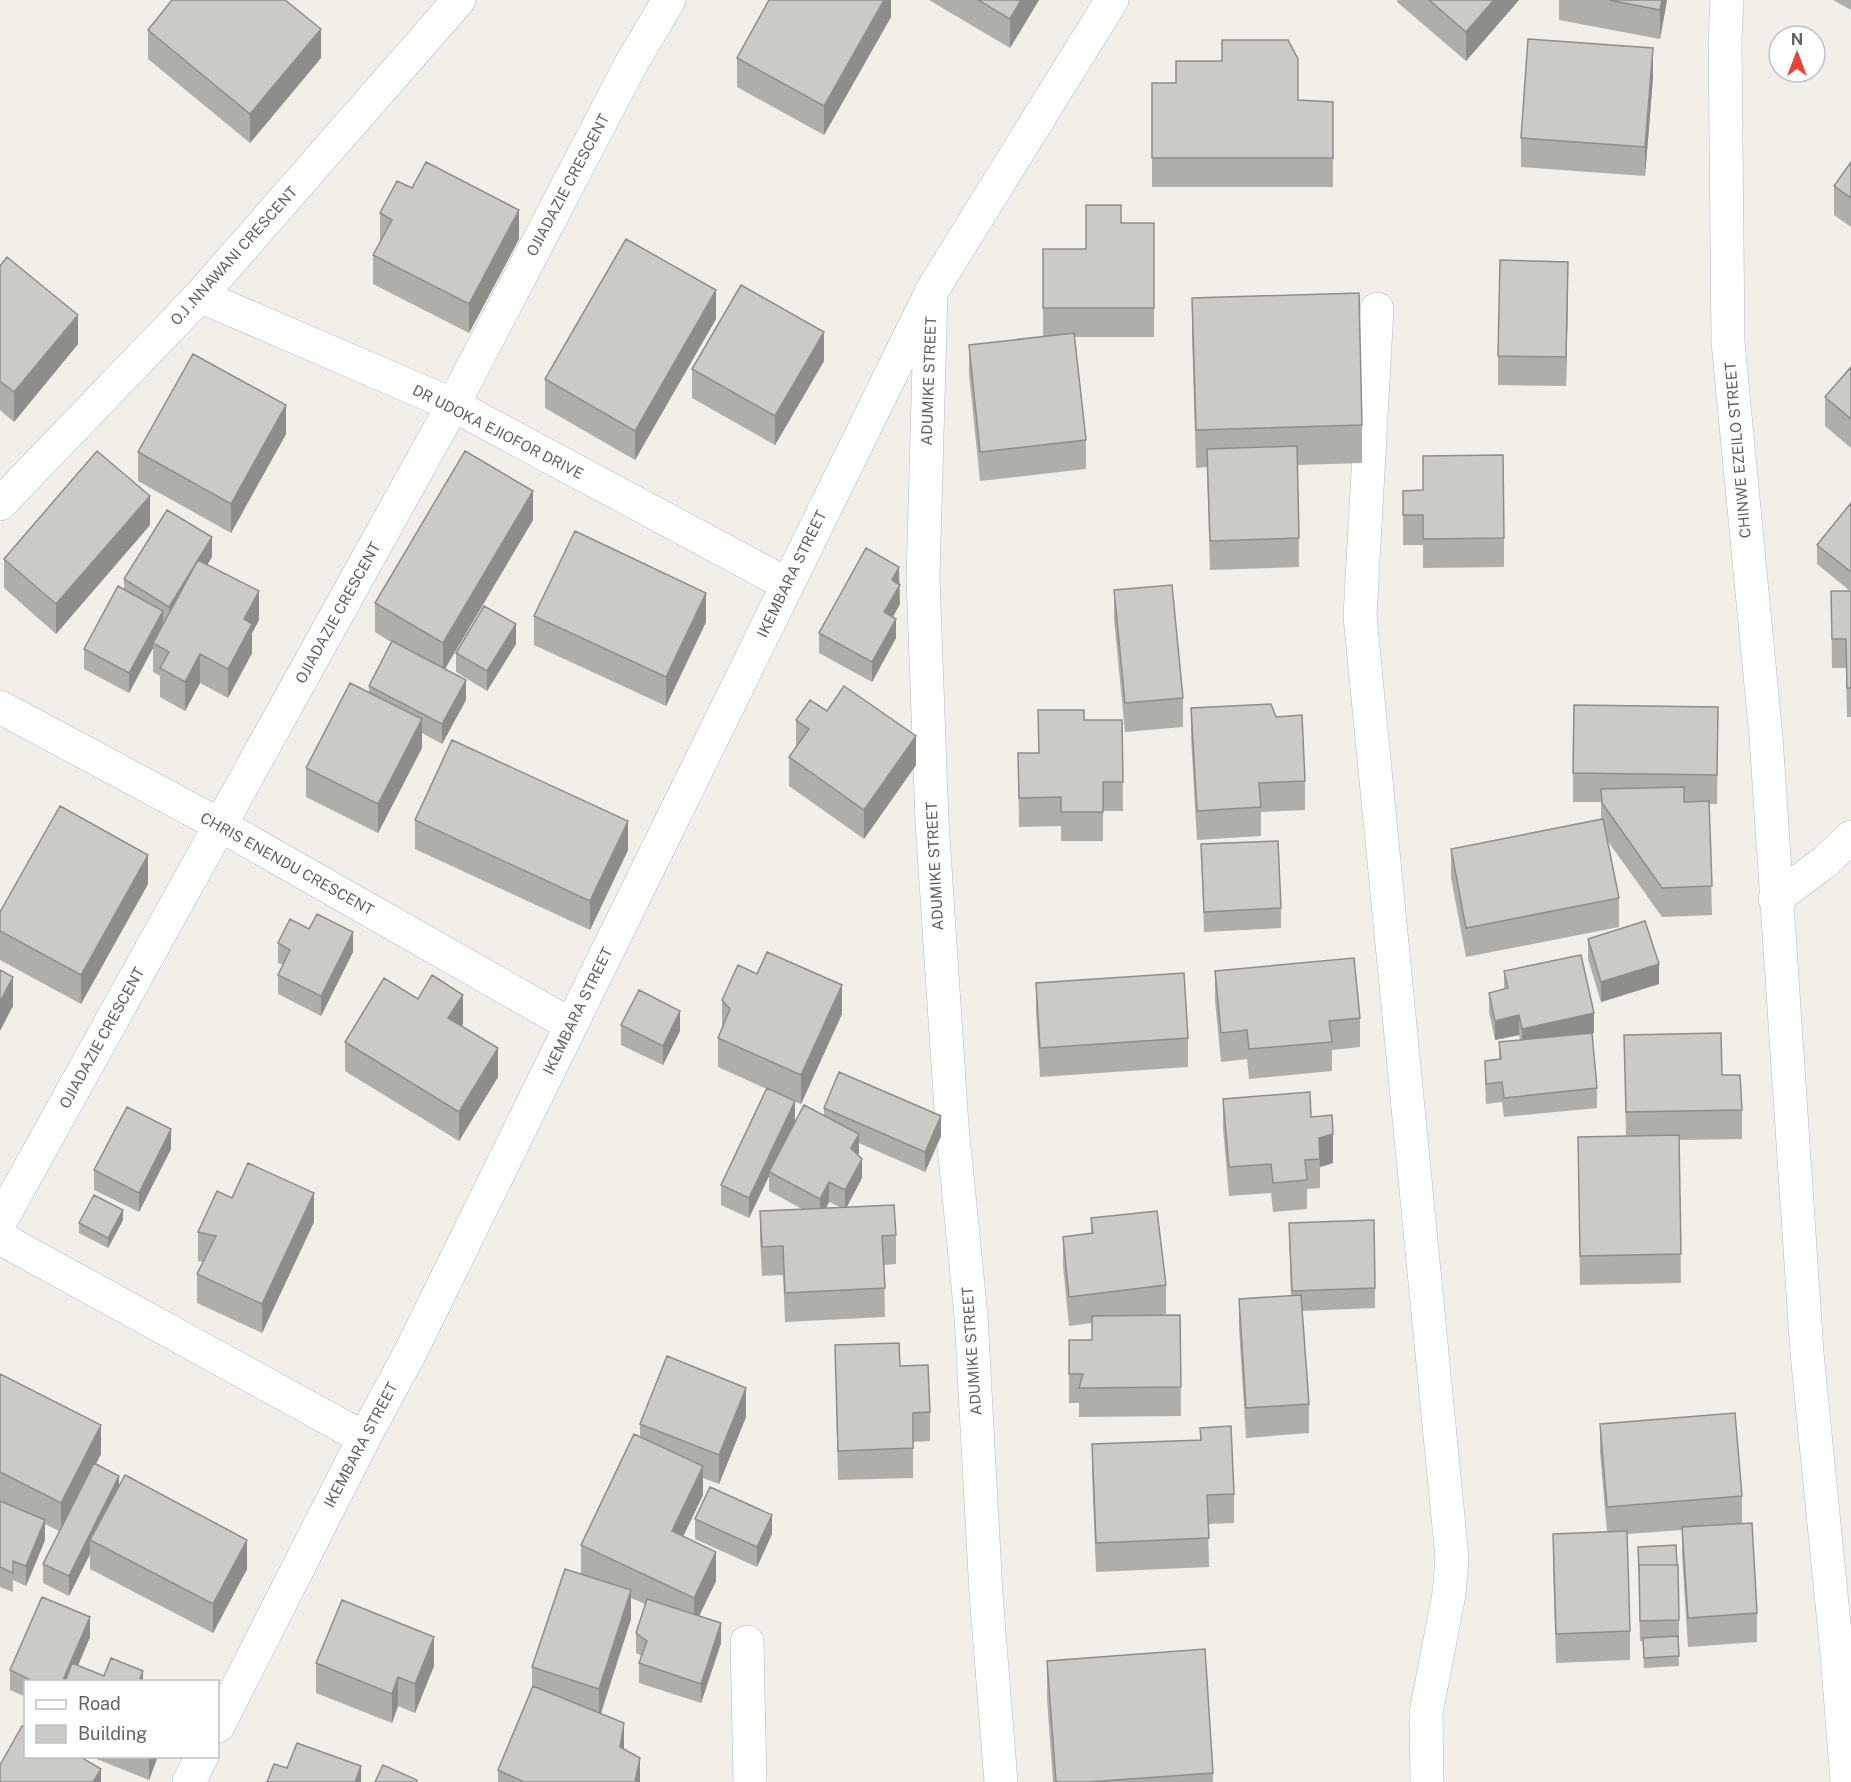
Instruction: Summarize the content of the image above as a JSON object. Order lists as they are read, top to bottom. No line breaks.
{"streets":{"street":["OJIADAZIE CRESCENT","O.J .NNAWANI CRESCENT","ADUMIKE STREET","DR UDOKA EJIOFOR DRIVE","CHINWE EZEILO STREET","IKEMBARA STREET","CHRIS ENENDU CRESCENT"]},"crossings":[["OJIADAZIE CRESCENT","DR UDOKA EJIOFOR DRIVE"],["OJIADAZIE CRESCENT","CHRIS ENENDU CRESCENT"],["O.J .NNAWANI CRESCENT","DR UDOKA EJIOFOR DRIVE"],["ADUMIKE STREET","IKEMBARA STREET"],["DR UDOKA EJIOFOR DRIVE","IKEMBARA STREET"],["IKEMBARA STREET","CHRIS ENENDU CRESCENT"]],"legend":["Road","Building"],"north":"top"}
